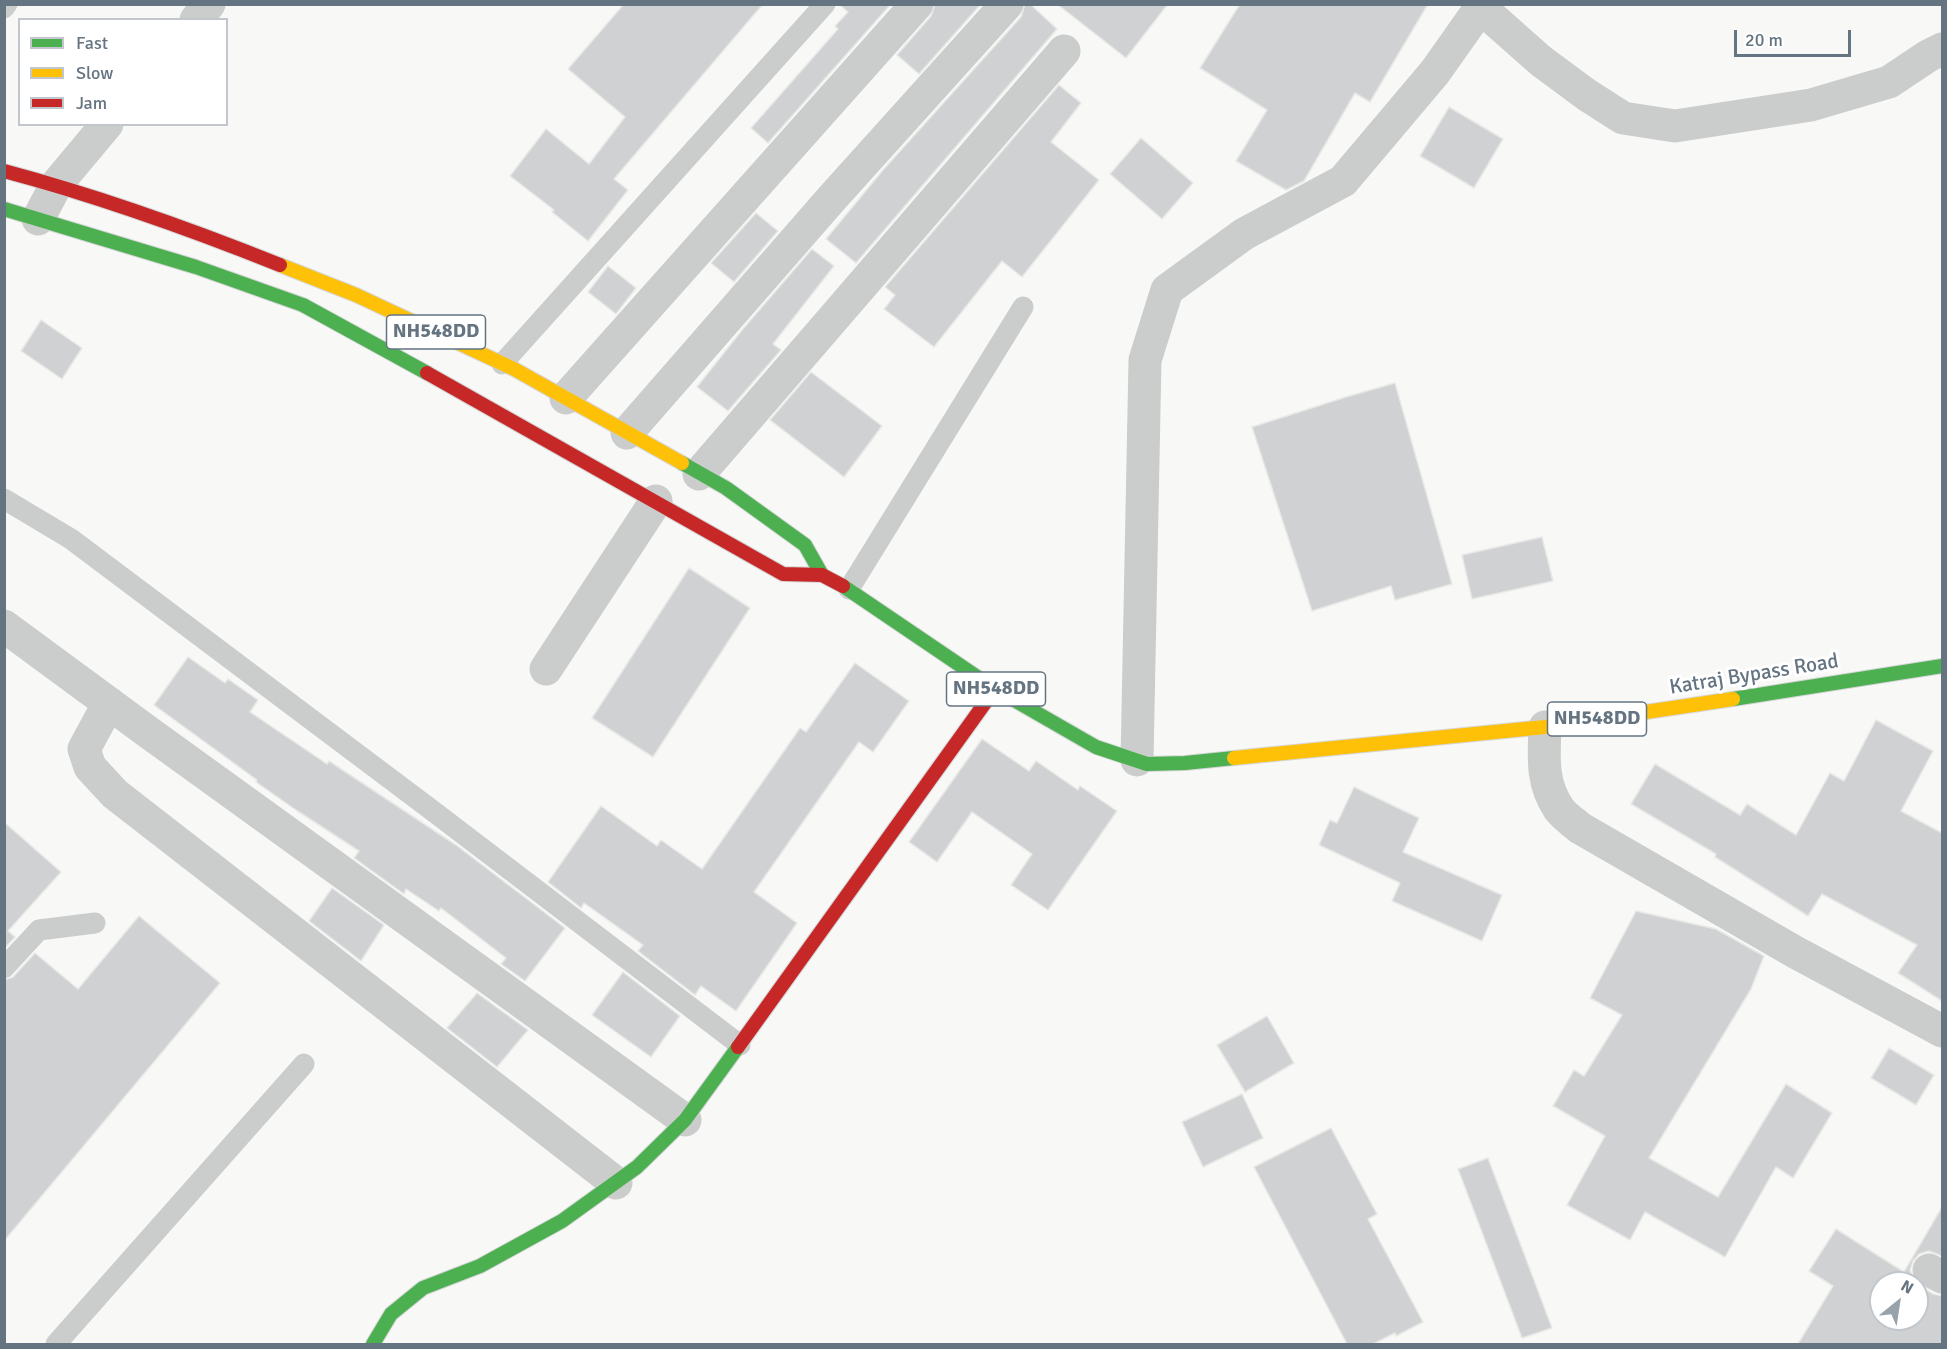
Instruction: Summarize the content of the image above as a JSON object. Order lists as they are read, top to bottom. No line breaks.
{"streets":{"main road":["NH548DD","Katraj Bypass Road"]},"crossings":[["NH548DD","Katraj Bypass Road"]],"legend":["Fast","Slow","Jam"],"scale_bar":"20 m","north":"top right"}
